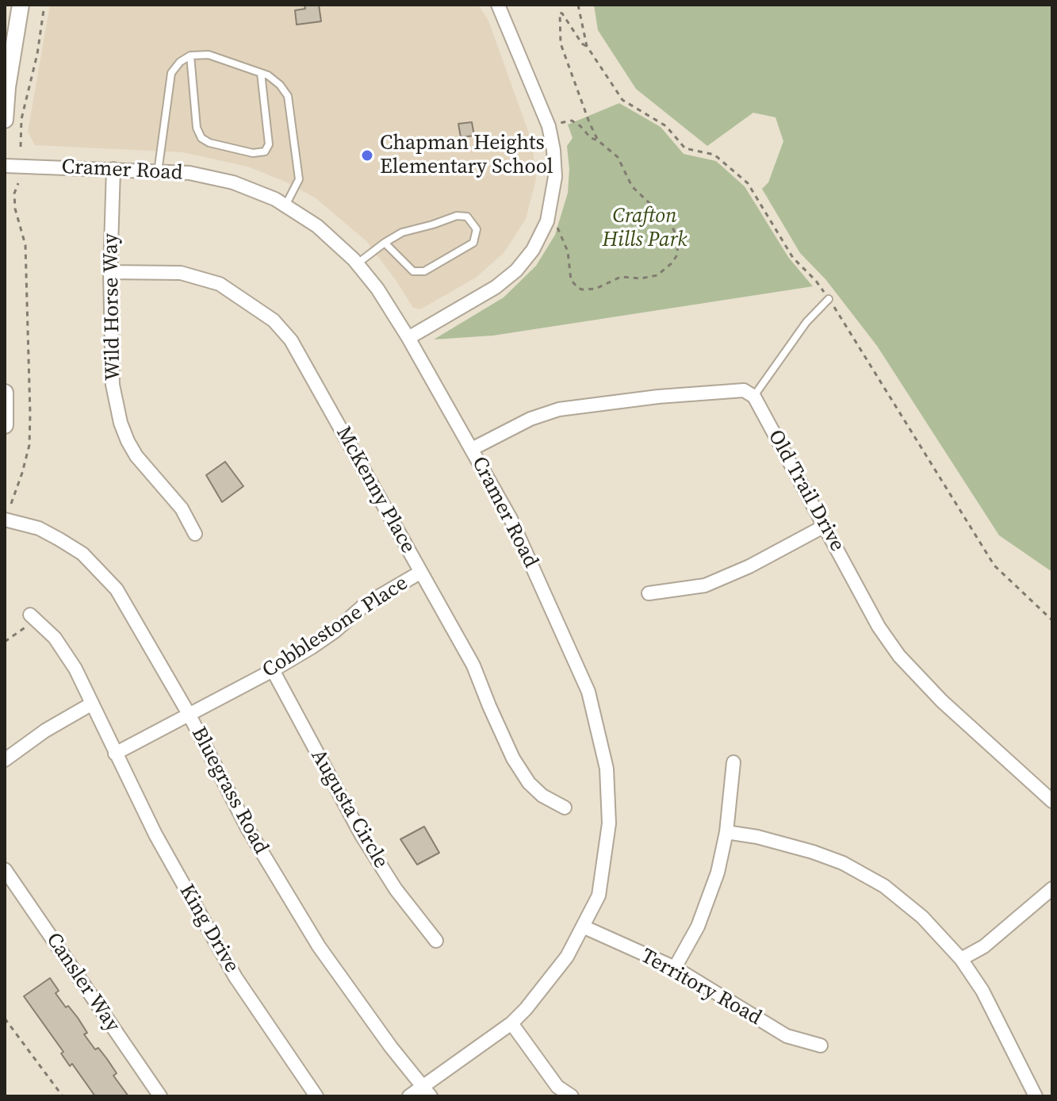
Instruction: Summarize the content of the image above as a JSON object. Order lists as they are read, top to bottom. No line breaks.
{"streets":{"street":["Cramer Road","Wild Horse Way","McKenny Place","Old Trail Drive","Cobblestone Place","Bluegrass Road","Augusta Circle","King Drive","Cansler Way","Territory Road"]},"crossings":[["Cramer Road","Wild Horse Way"],["Cramer Road","Bluegrass Road"],["Cramer Road","Territory Road"],["Wild Horse Way","McKenny Place"],["McKenny Place","Cobblestone Place"],["Cobblestone Place","Bluegrass Road"],["Cobblestone Place","Augusta Circle"],["Cobblestone Place","King Drive"]],"parks":["Crafton Hills Park"],"places":["Chapman Heights Elementary School"]}
